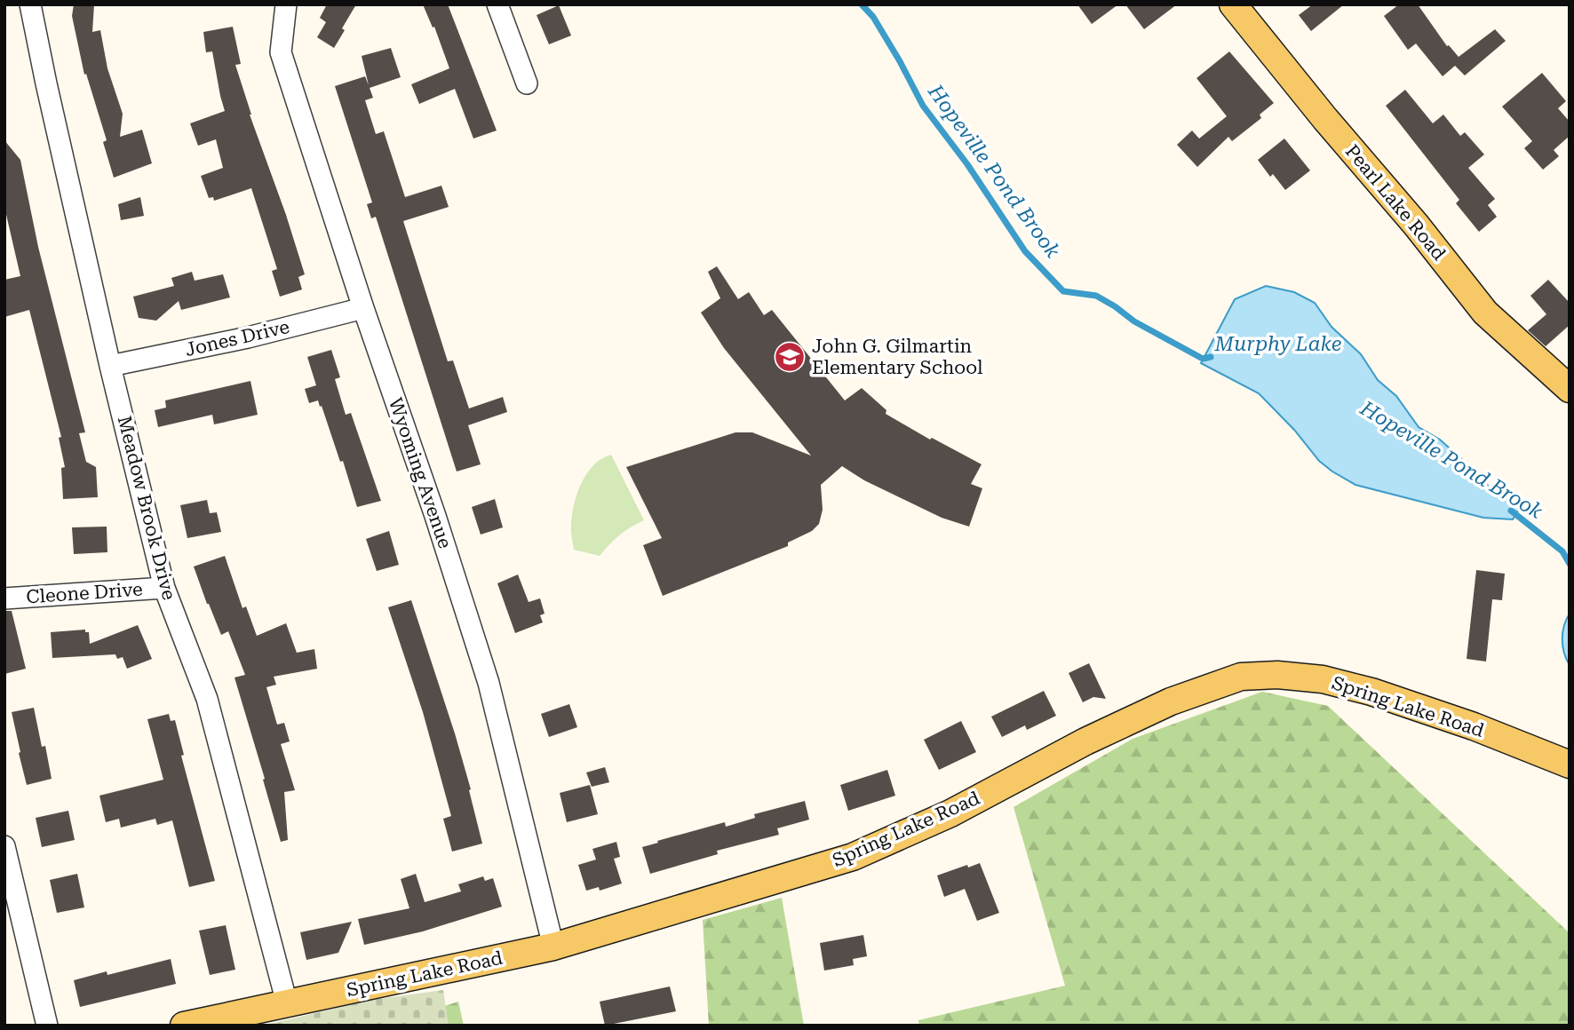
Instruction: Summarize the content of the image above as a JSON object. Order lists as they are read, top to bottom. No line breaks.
{"streets":{"main road":["Pearl Lake Road","Spring Lake Road"],"street":["Jones Drive","Wyoming Avenue","Meadow Brook Drive","Cleone Drive"]},"crossings":[["Jones Drive","Wyoming Avenue"],["Jones Drive","Meadow Brook Drive"],["Wyoming Avenue","Spring Lake Road"],["Meadow Brook Drive","Cleone Drive"],["Meadow Brook Drive","Spring Lake Road"]],"water":["Hopeville Pond Brook","Murphy Lake"],"places":{"school or university":["John G. Gilmartin Elementary School"]}}
